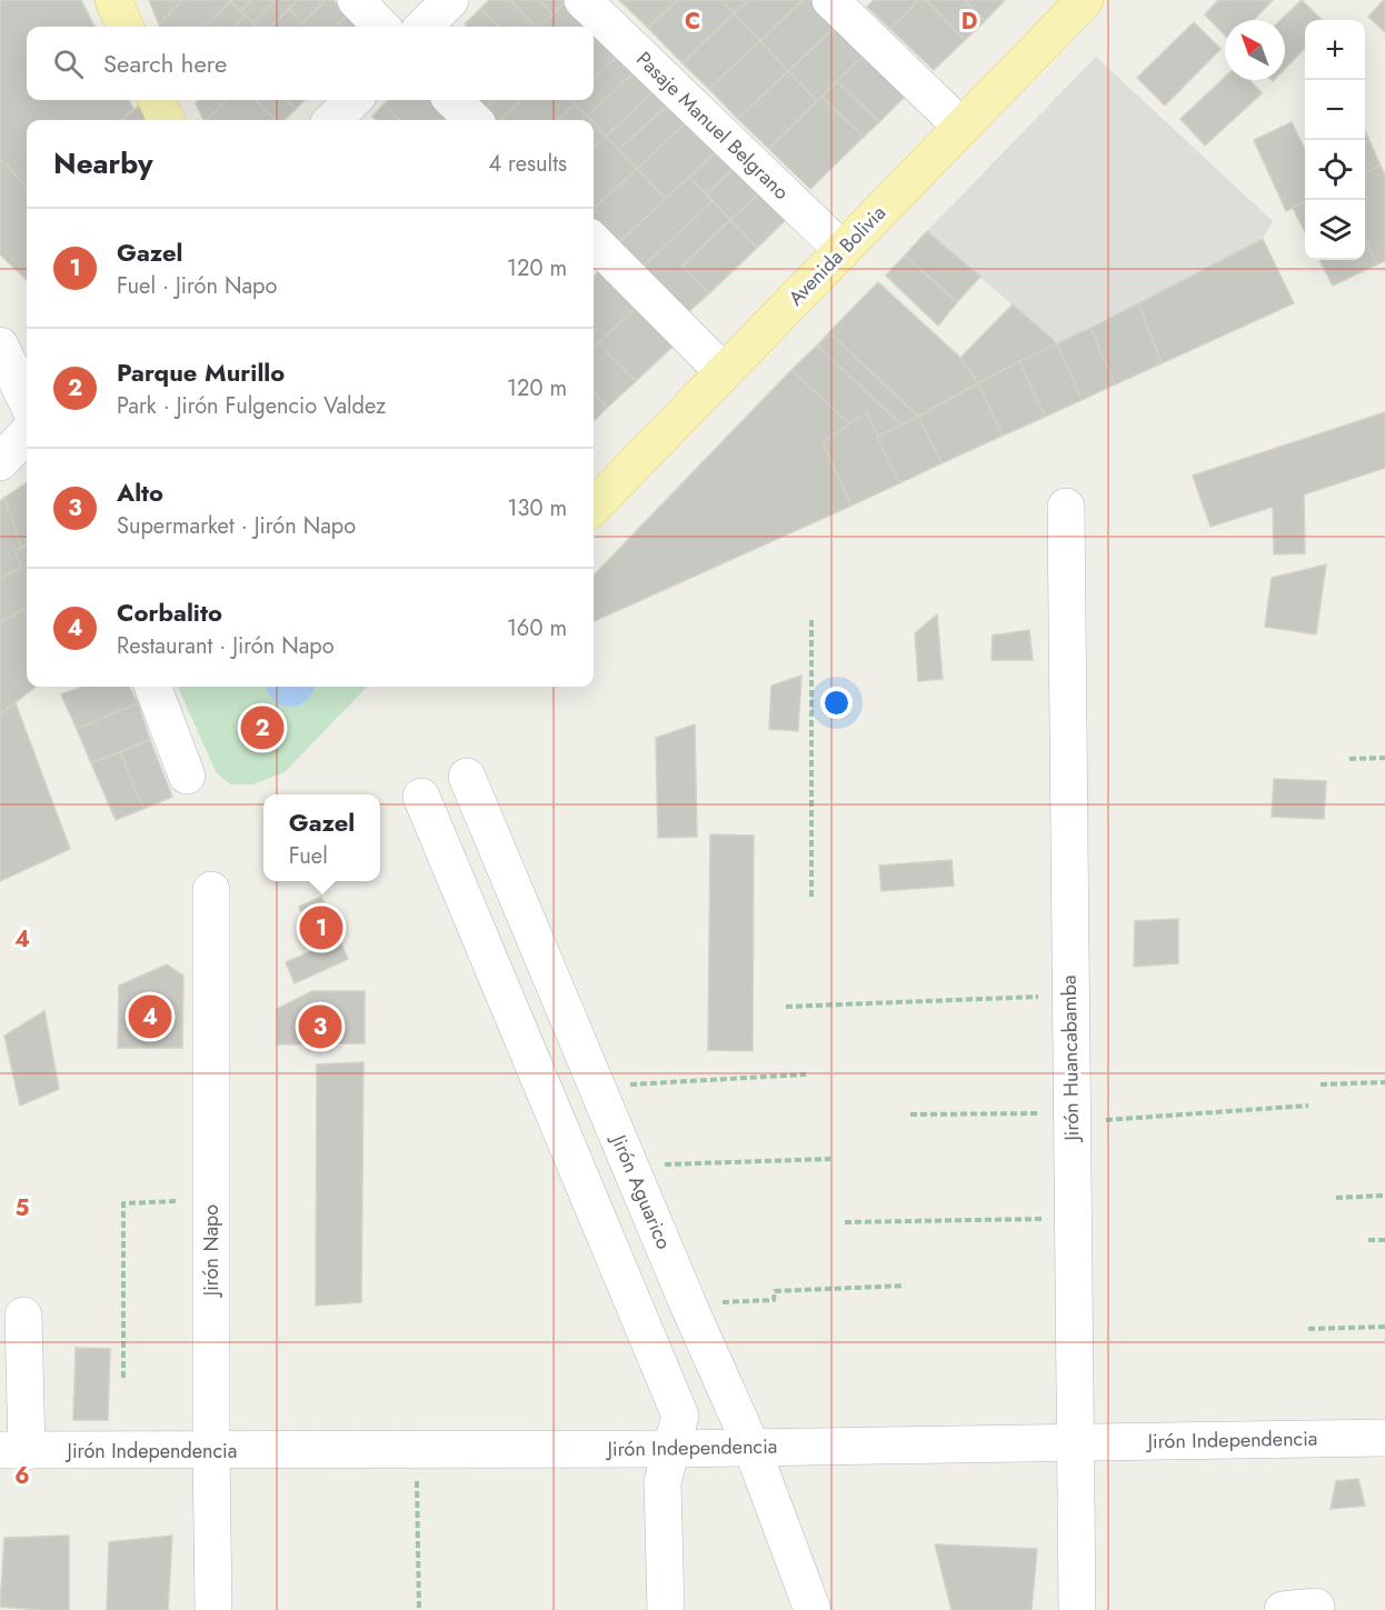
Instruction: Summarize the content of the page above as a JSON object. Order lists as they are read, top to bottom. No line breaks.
{"streets":{"main road":["Avenida Bolivia"],"street":["Pasaje Manuel Belgrano","Jirón Huancabamba","Jirón Aguarico","Jirón Napo","Jirón Independencia"]},"crossings":[["Pasaje Manuel Belgrano","Avenida Bolivia"],["Jirón Huancabamba","Jirón Independencia"],["Jirón Aguarico","Jirón Independencia"],["Jirón Napo","Jirón Independencia"]],"north":"top left","page":{"map_buttons":["+","−"],"search":"Search here","heading":["Nearby","4 results"],"list":[{"mark":"1","name":"Gazel","note":"Fuel · Jirón Napo","value":"120 m"},{"mark":"2","name":"Parque Murillo","note":"Park · Jirón Fulgencio Valdez","value":"120 m"},{"mark":"3","name":"Alto","note":"Supermarket · Jirón Napo","value":"130 m"},{"mark":"4","name":"Corbalito","note":"Restaurant · Jirón Napo","value":"160 m"}],"pins":["2","1","4","3"],"popup":["Gazel","Fuel"]},"grid":{"columns":["C","D"],"rows":["4","5","6"]}}
